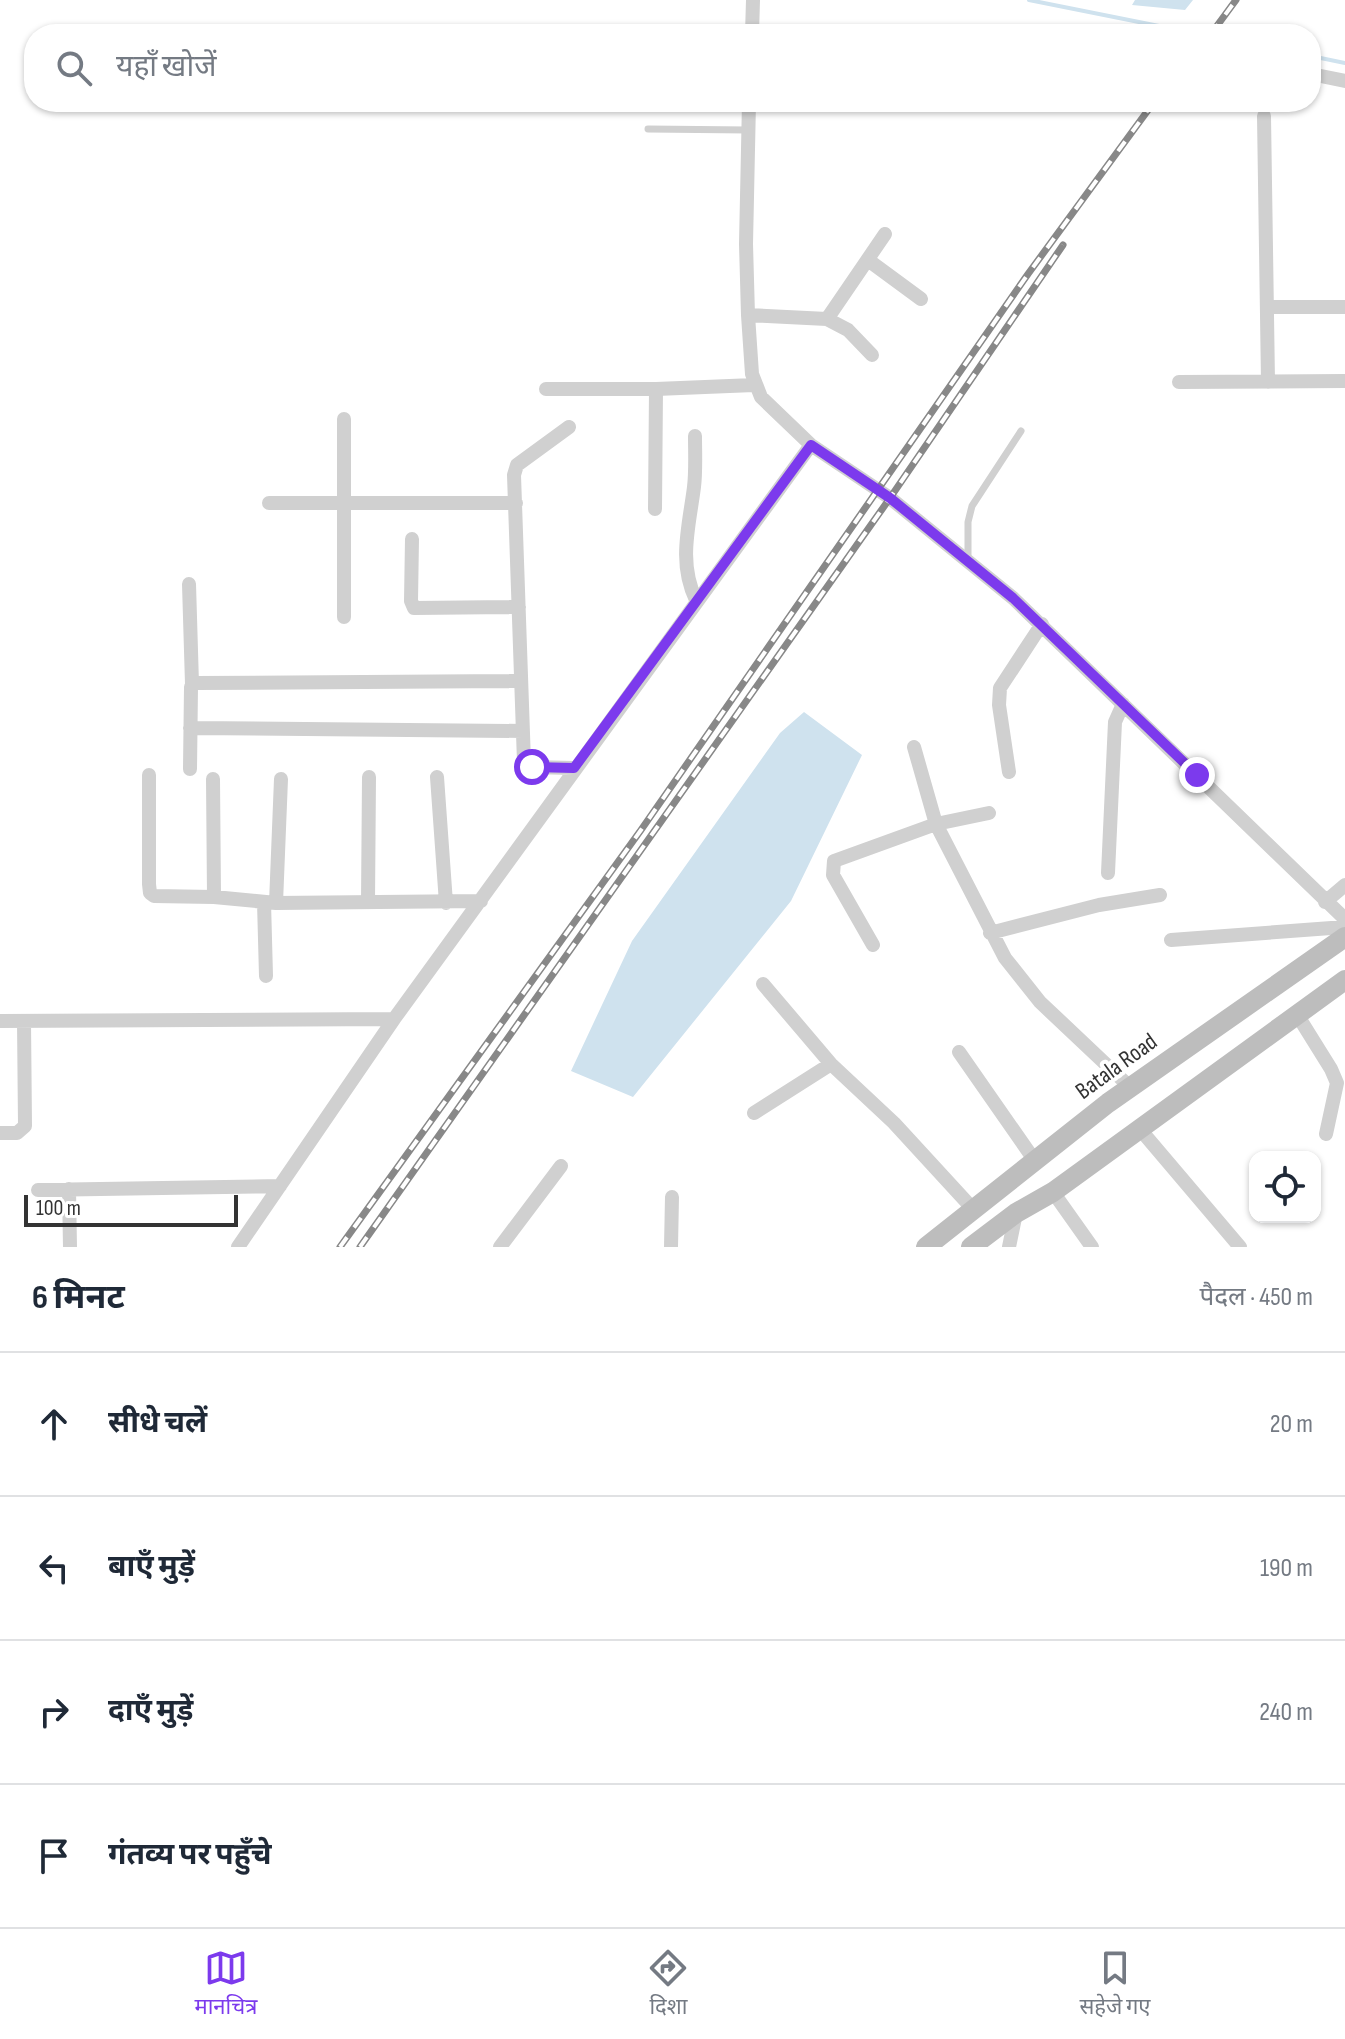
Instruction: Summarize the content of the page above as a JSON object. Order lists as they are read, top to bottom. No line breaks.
{"streets":{"main road":["Batala Road"]},"scale_bar":"100 m","page":{"search":"यहाँ खोजें","scale":"100 m","heading":["6 मिनट","पैदल · 450 m"],"list":[["सीधे चलें","20 m"],["बाएँ मुड़ें","190 m"],["दाएँ मुड़ें","240 m"],"गंतव्य पर पहुँचे"],"nav":["मानचित्र","दिशा","सहेजे गए"]}}
